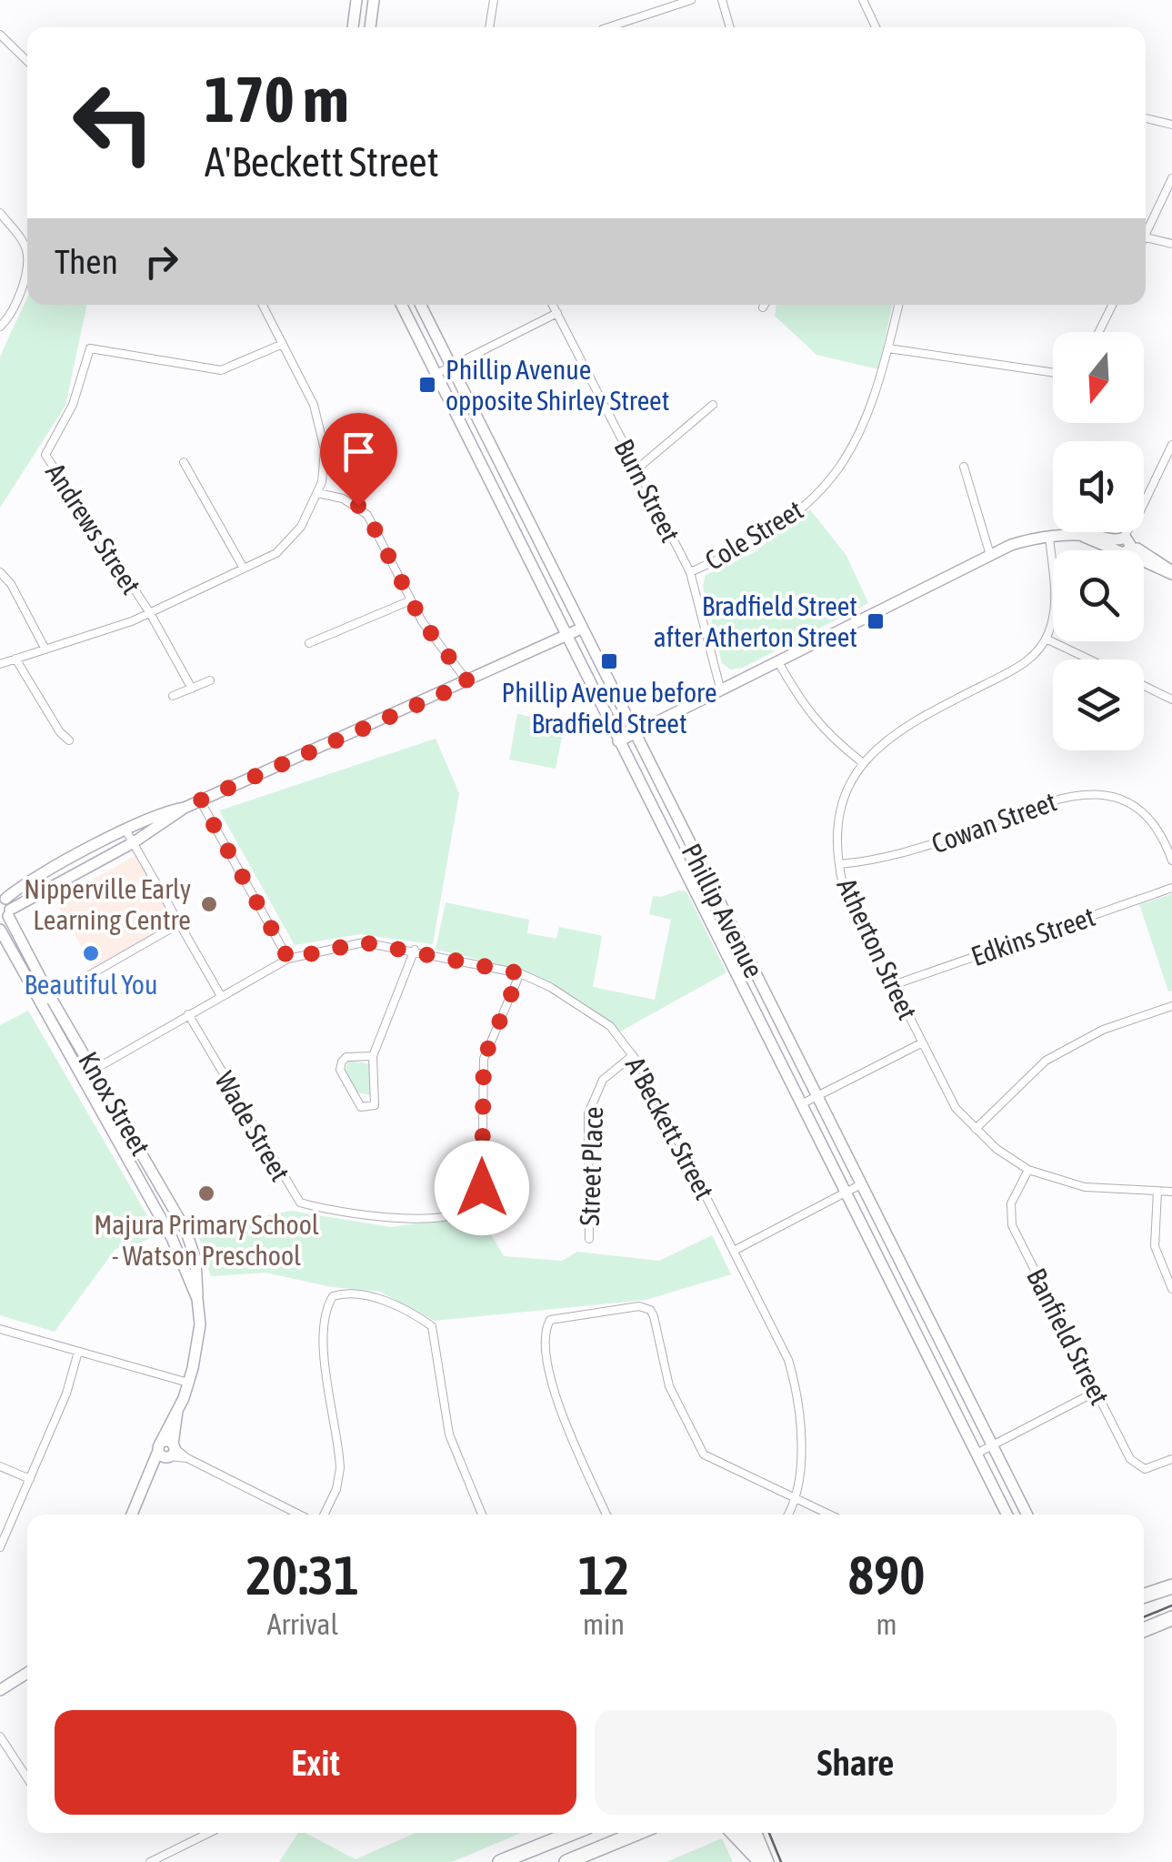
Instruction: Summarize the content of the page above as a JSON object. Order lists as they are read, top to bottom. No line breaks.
{"streets":{"main road":["Phillip Avenue","Knox Street"],"street":["Burn Street","Andrews Street","Cole Street","Cowan Street","Edkins Street","Atherton Street","Wade Street","A'Beckett Street","Street Place","Banfield Street"]},"crossings":[["Burn Street","Cole Street"],["Cowan Street","Atherton Street"],["Edkins Street","Atherton Street"],["Atherton Street","Banfield Street"],["Knox Street","A'Beckett Street"],["Wade Street","A'Beckett Street"],["A'Beckett Street","Street Place"]],"places":{"transit":["Phillip Avenue opposite Shirley Street","Bradfield Street after Atherton Street","Phillip Avenue before Bradfield Street"],"other":["Nipperville Early Learning Centre","Beautiful You","Majura Primary School - Watson Preschool"]},"north":"bottom","page":{"turn":["170 m","A'Beckett Street"],"then":"Then","eta":["20:31","Arrival","12","min","890","m"],"buttons":["Exit","Share"]}}
